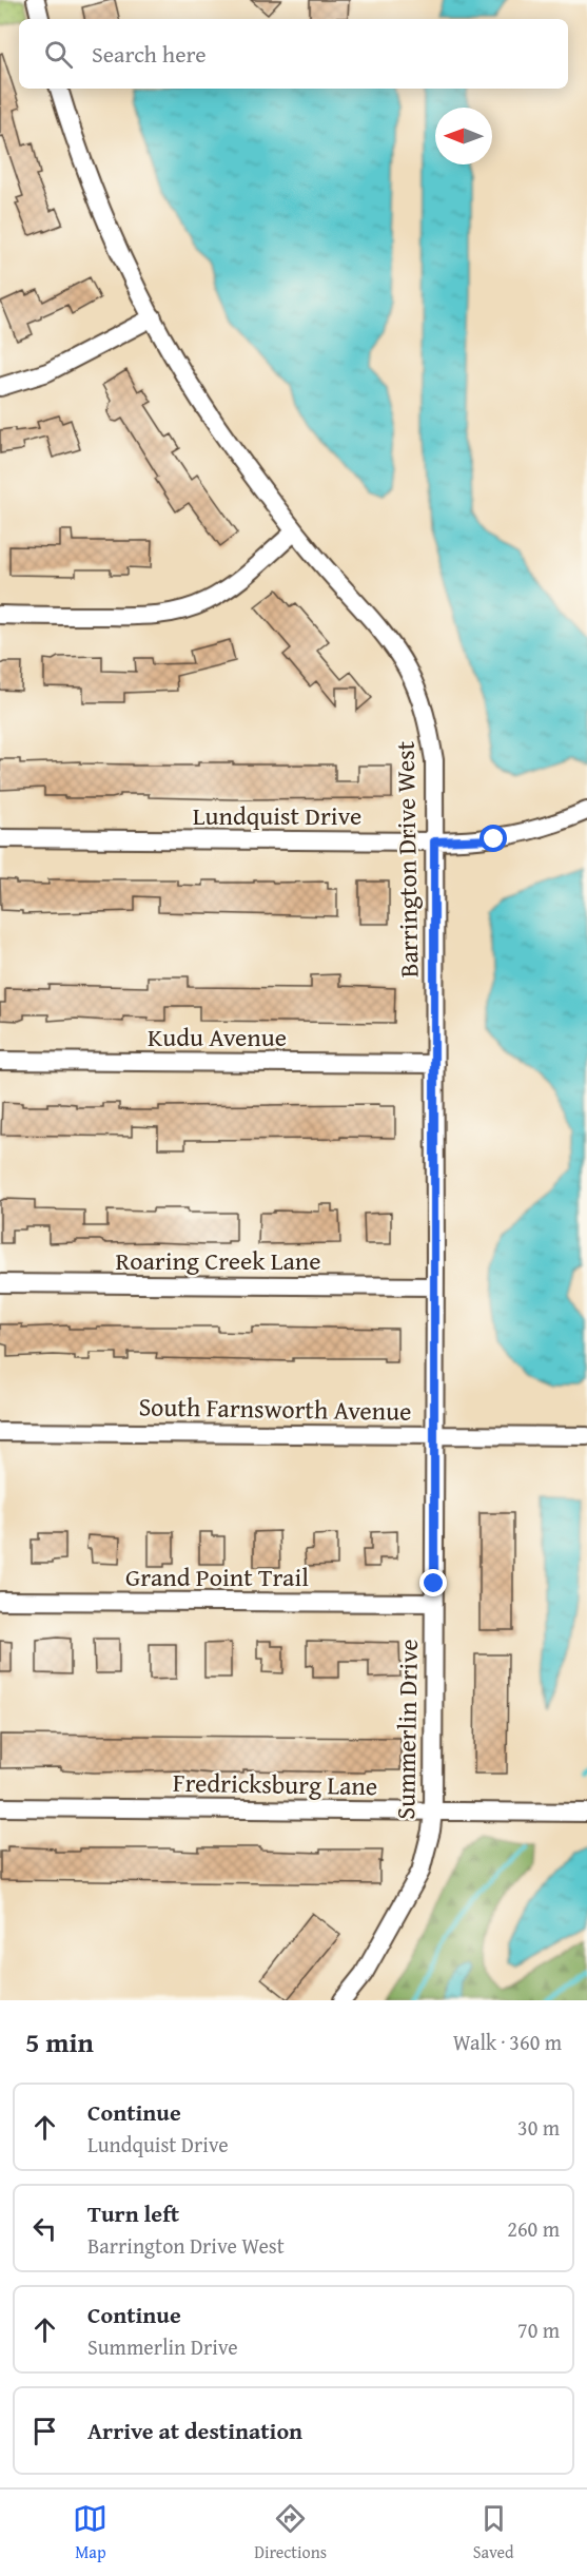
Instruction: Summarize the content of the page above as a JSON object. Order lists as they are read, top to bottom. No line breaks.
{"streets":{"street":["Lundquist Drive","Barrington Drive West","Kudu Avenue","Roaring Creek Lane","South Farnsworth Avenue","Grand Point Trail","Summerlin Drive","Fredricksburg Lane"]},"crossings":[["Lundquist Drive","Barrington Drive West"],["Barrington Drive West","Kudu Avenue"],["Barrington Drive West","Roaring Creek Lane"],["Barrington Drive West","South Farnsworth Avenue"],["Barrington Drive West","Summerlin Drive"],["South Farnsworth Avenue","Summerlin Drive"],["Grand Point Trail","Summerlin Drive"],["Summerlin Drive","Fredricksburg Lane"]],"north":"left","page":{"search":"Search here","heading":["5 min","Walk · 360 m"],"list":[["Continue","Lundquist Drive","30 m"],["Turn left","Barrington Drive West","260 m"],["Continue","Summerlin Drive","70 m"],"Arrive at destination"],"nav":["Map","Directions","Saved"]}}
